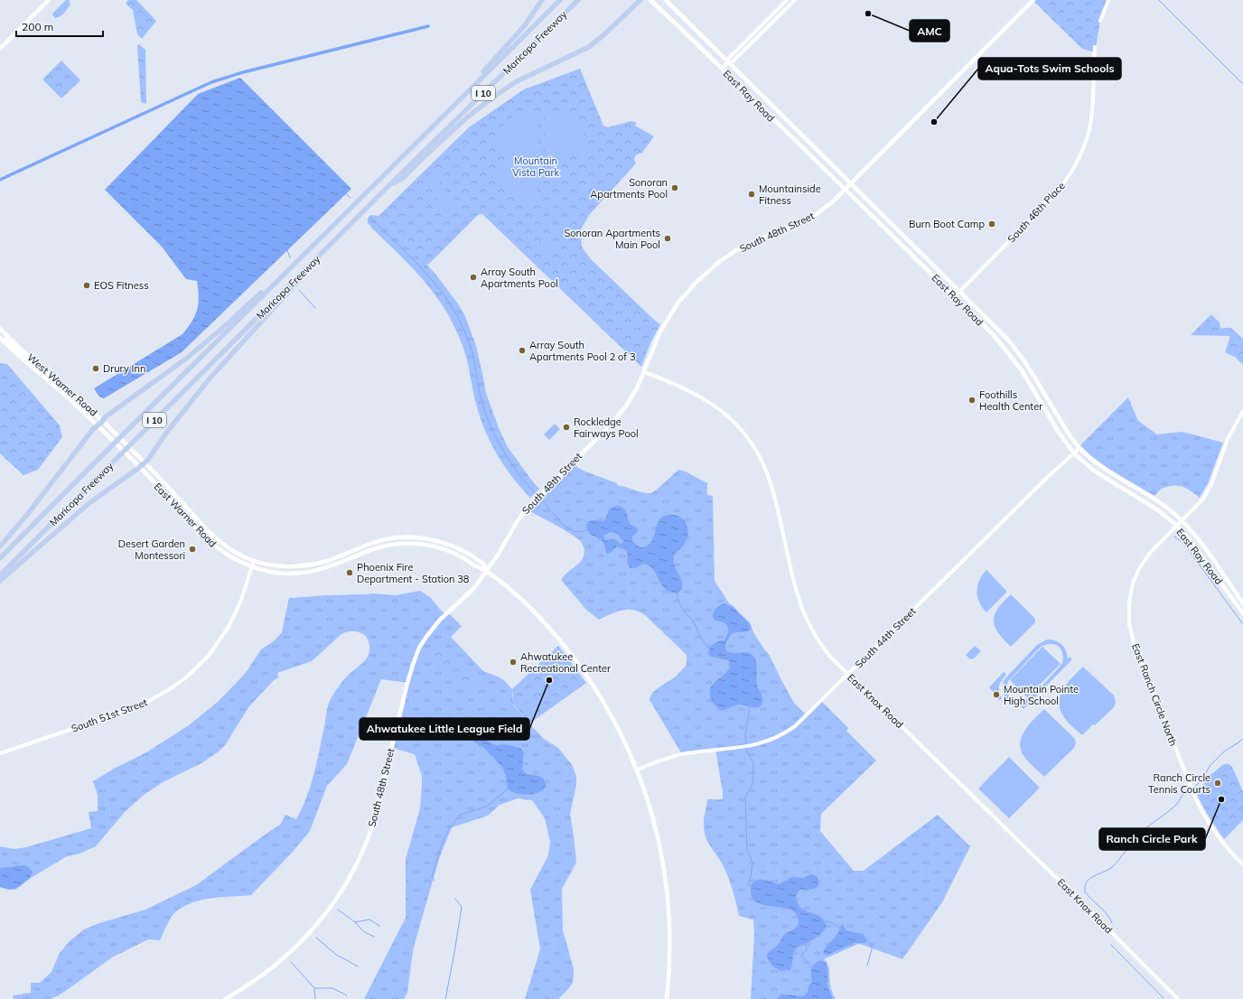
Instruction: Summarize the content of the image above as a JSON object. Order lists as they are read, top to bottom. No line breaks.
{"streets":{"highway":["Maricopa Freeway","I 10"],"main road":["East Ray Road","South 48th Street","West Warner Road","East Warner Road"],"street":["South 46th Place","South 44th Street","East Ranch Circle North","East Knox Road","South 51st Street"]},"crossings":[["East Ray Road","South 46th Place"],["East Ray Road","South 48th Street"],["East Ray Road","South 44th Street"],["East Ray Road","East Ranch Circle North"],["South 48th Street","East Warner Road"],["South 48th Street","East Knox Road"],["West Warner Road","East Warner Road"],["East Warner Road","South 44th Street"],["East Warner Road","South 51st Street"],["South 44th Street","East Knox Road"]],"parks":["Mountain Vista Park"],"places":["AMC","Aqua-Tots Swim Schools","Sonoran Apartments Pool","Mountainside Fitness","Burn Boot Camp","Sonoran Apartments Main Pool","Array South Apartments Pool","EOS Fitness","Array South Apartments Pool 2 of 3","Drury Inn","Foothills Health Center","Rockledge Fairways Pool","Desert Garden Montessori","Phoenix Fire Department - Station 38","Ahwatukee Recreational Center","Ahwatukee Little League Field","Mountain Pointe High School","Ranch Circle Tennis Courts","Ranch Circle Park"],"scale_bar":"200 m"}
